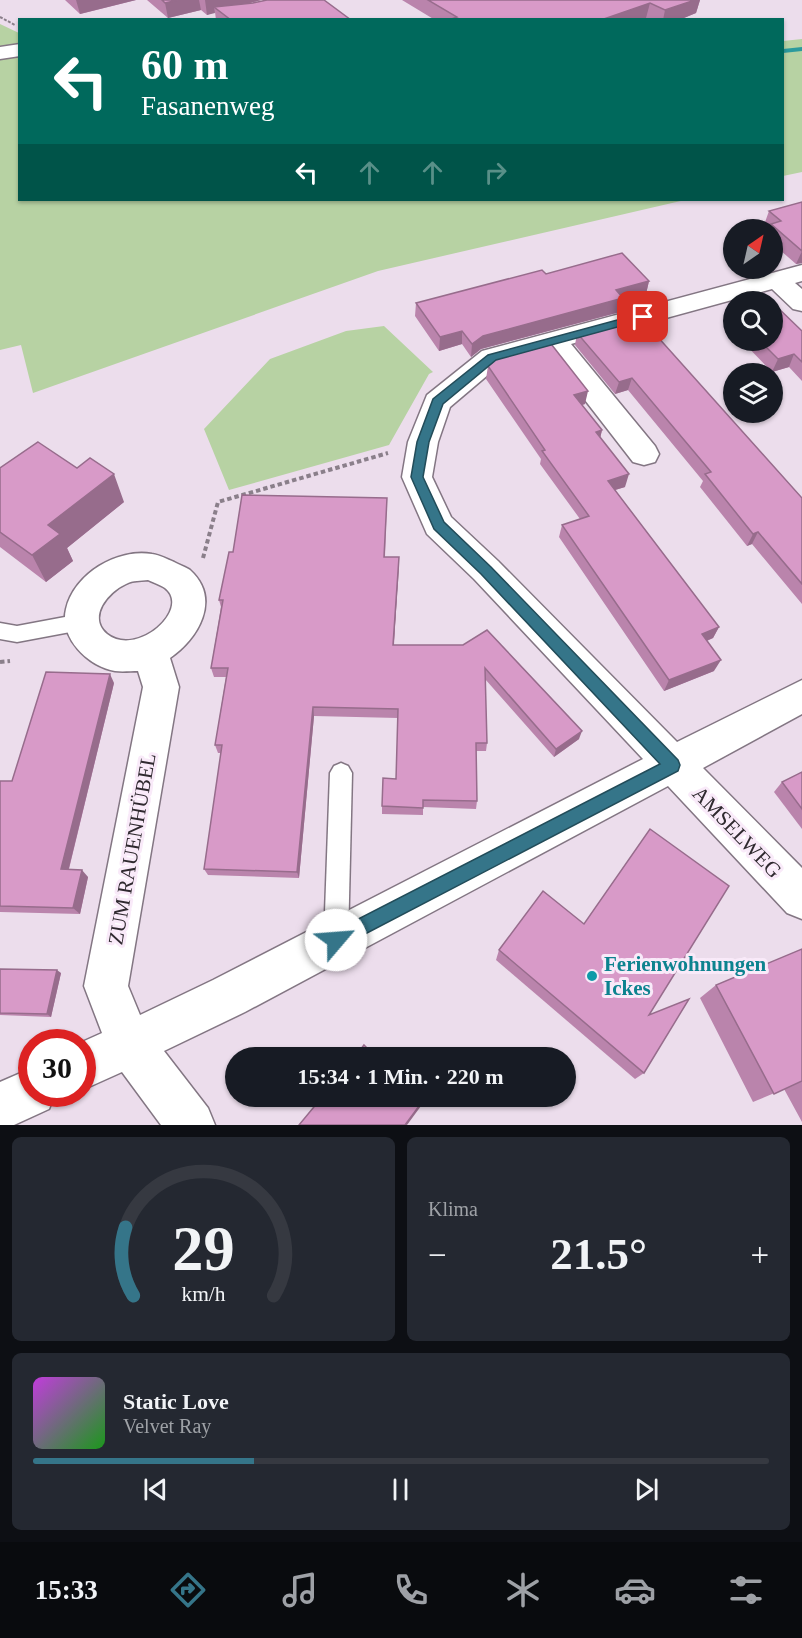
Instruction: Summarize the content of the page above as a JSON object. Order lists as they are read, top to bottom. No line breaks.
{"streets":{"street":["AMSELWEG","ZUM RAUENHÜBEL"]},"places":["Ferienwohnungen Ickes"],"north":"top right","page":{"turn":["60 m","Fasanenweg"],"limit":"30","trip":"15:34 · 1 Min. · 220 m","tile":"Klima","heat":["−","21.5°","+"],"song":["Static Love","Velvet Ray"],"tabs":"15:33","gauge":["29","km/h"]}}
